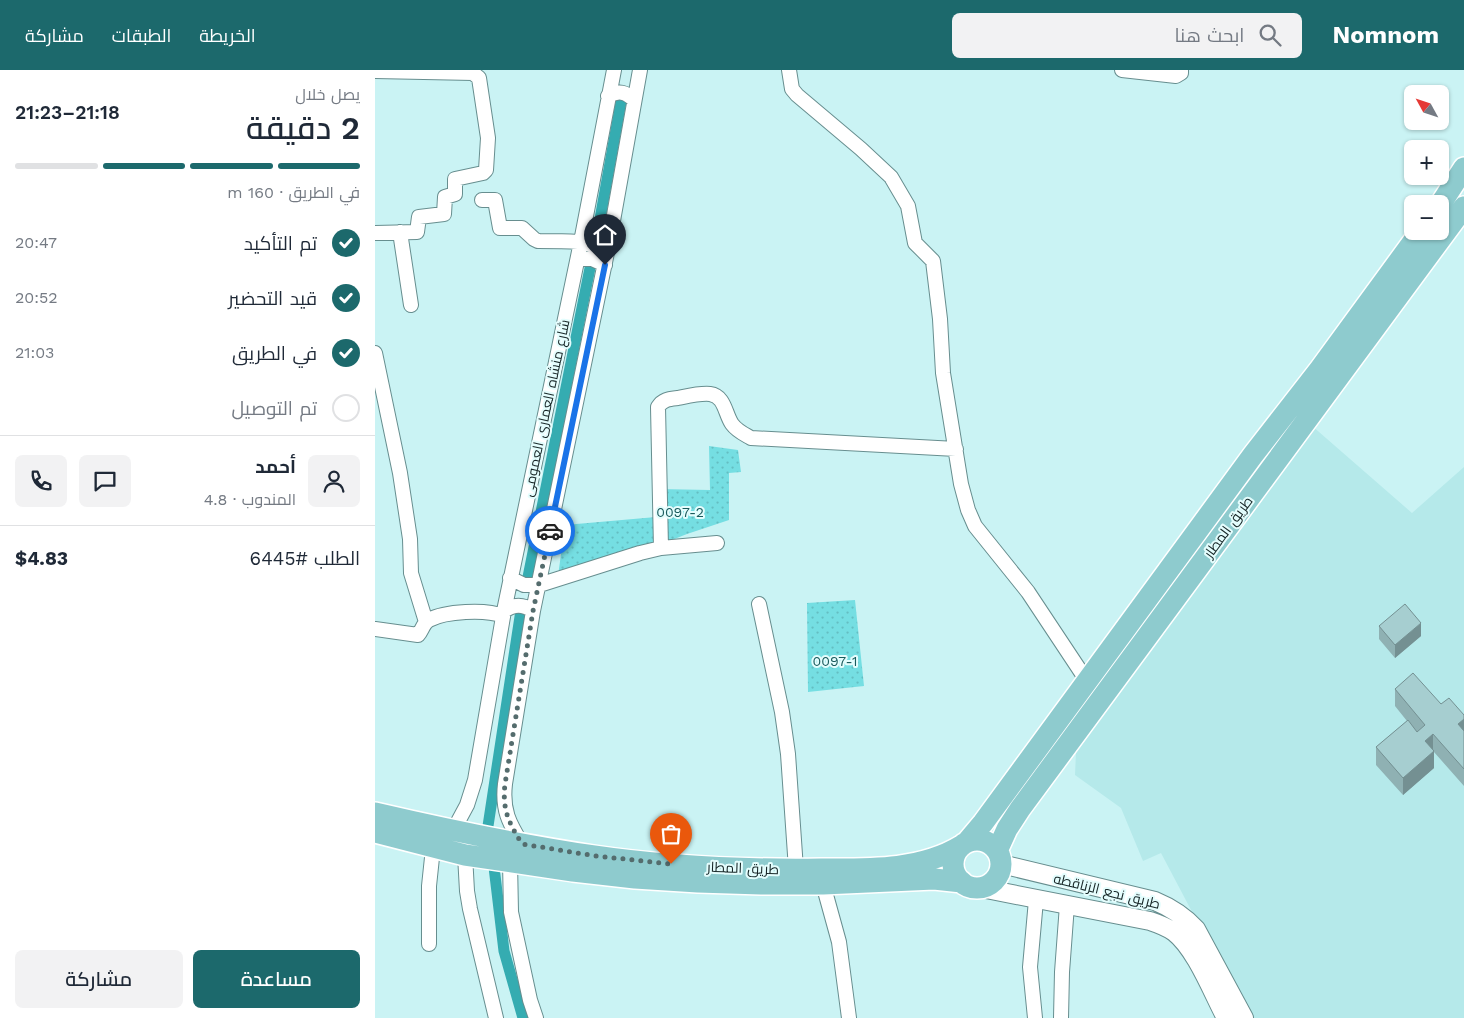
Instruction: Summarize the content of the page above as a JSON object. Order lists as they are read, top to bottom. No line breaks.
{"streets":{"main road":["طريق المطار"],"street":["شارع منشاه العمارى العمومى","طريق نجع الزناقطه"]},"crossings":[["شارع منشاه العمارى العمومى","طريق المطار"],["طريق المطار","طريق نجع الزناقطه"]],"parks":["0097-2","0097-1"],"north":"top left","page":{"header":"Nomnom","search":"ابحث هنا","nav":["الخريطة","الطبقات","مشاركة"],"heading":["2 دقيقة","يصل خلال","21:18–21:23"],"panel":["أحمد","المندوب · 4.8","الطلب #6445","$4.83"],"map_buttons":["+","−"],"bar":"في الطريق · 160 m","list":[["تم التأكيد","20:47"],["قيد التحضير","20:52"],["في الطريق","21:03"],"تم التوصيل"],"buttons":["مساعدة","مشاركة"]}}
